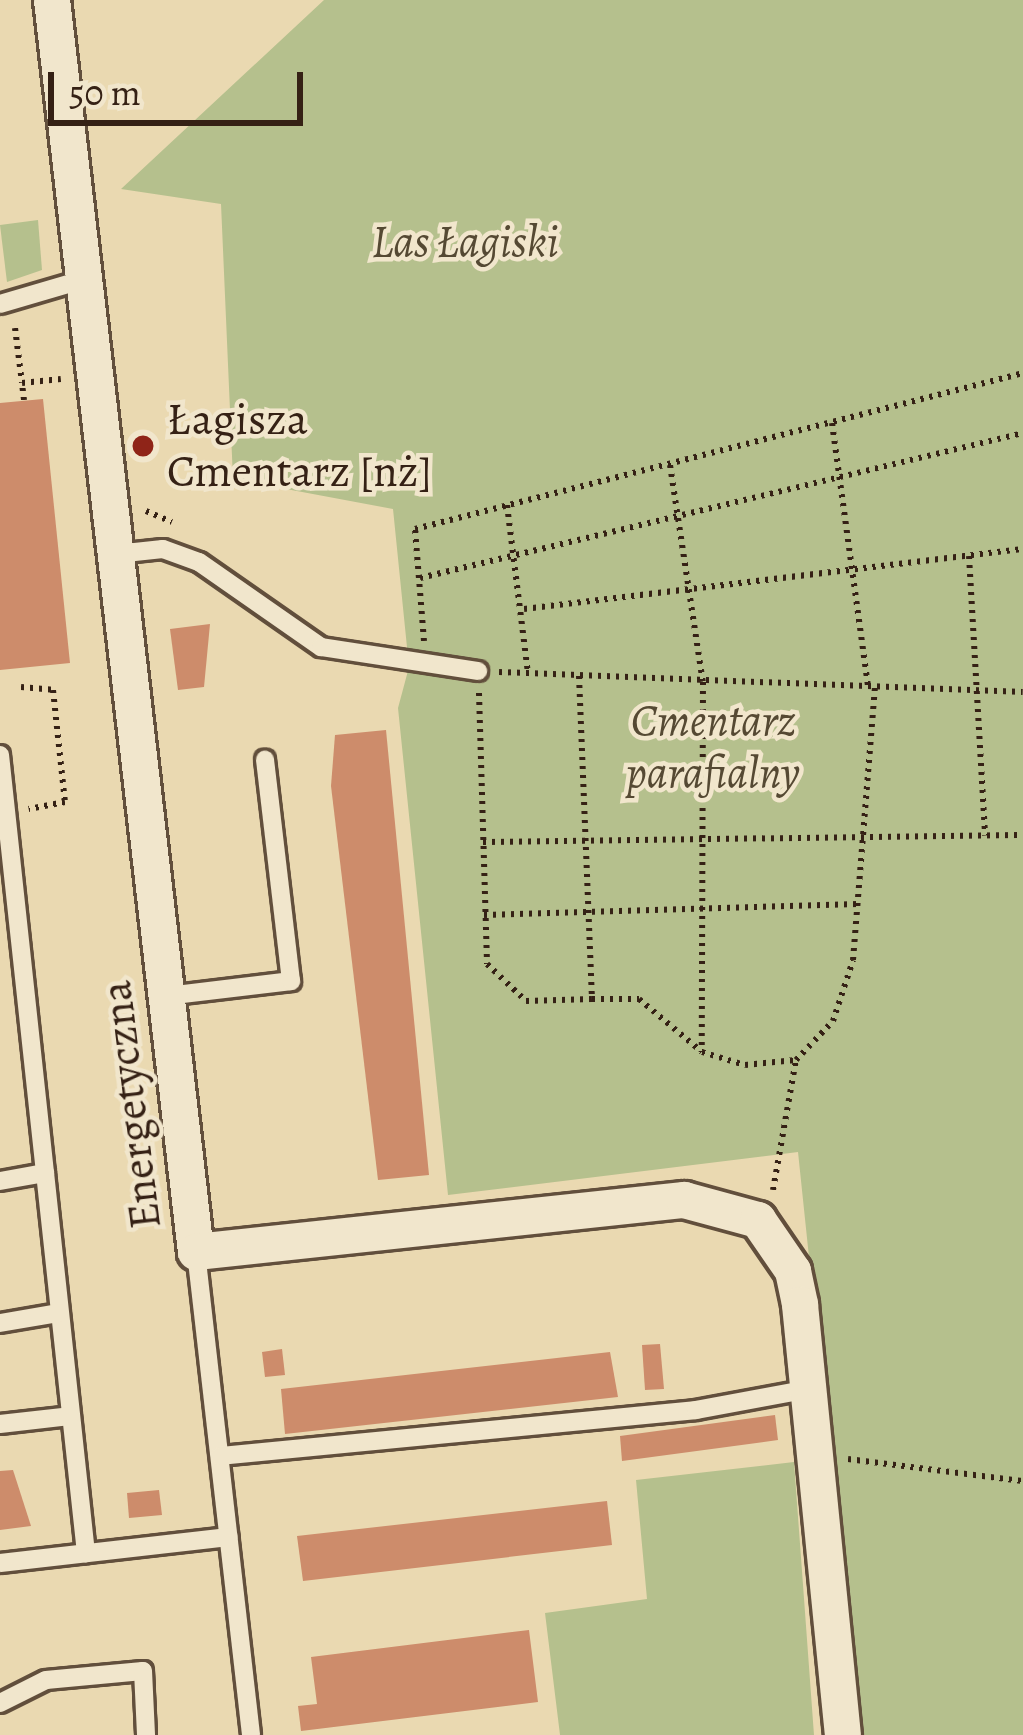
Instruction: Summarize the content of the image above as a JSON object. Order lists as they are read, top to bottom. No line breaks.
{"streets":{"street":["Energetyczna"]},"parks":["Las Łagiski","Cmentarz parafialny"],"places":["Łagisza Cmentarz [nż]"],"scale_bar":"50 m"}
